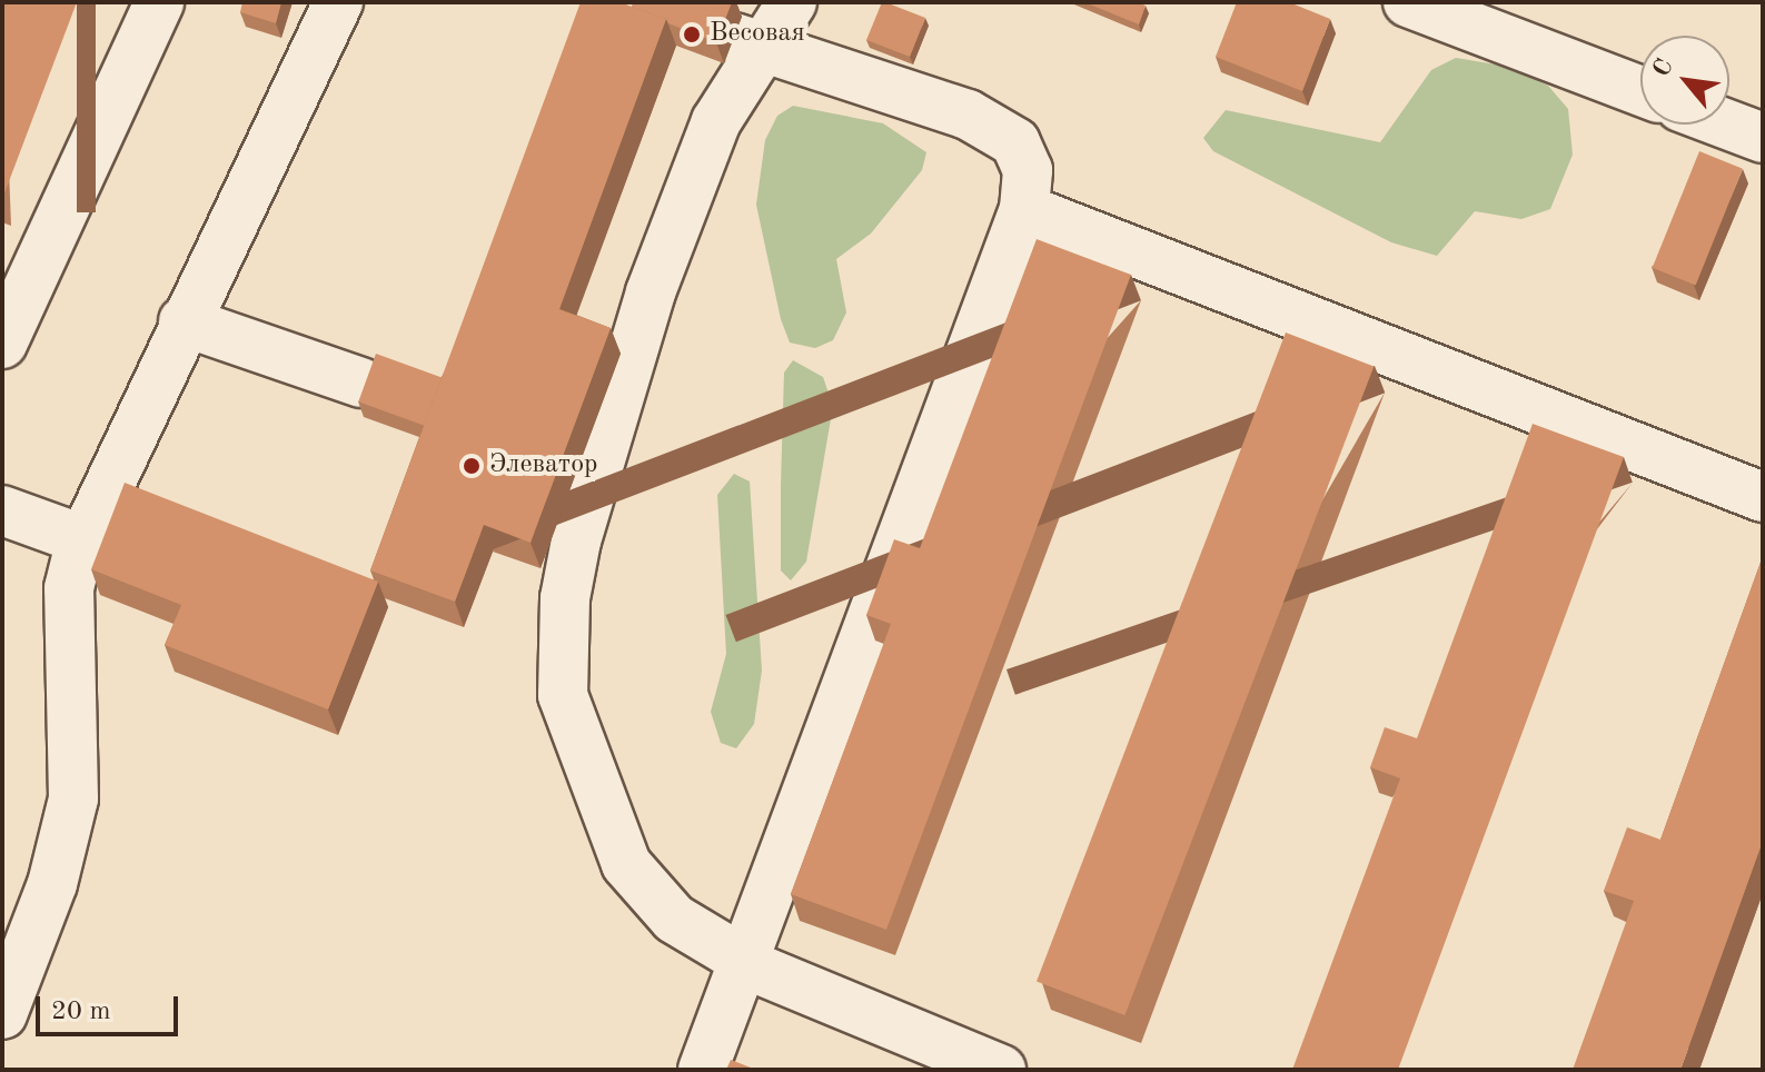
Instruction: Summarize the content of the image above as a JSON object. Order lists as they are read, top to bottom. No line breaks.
{"places":["Весовая","Элеватор"],"scale_bar":"20 m","north":"top left"}
